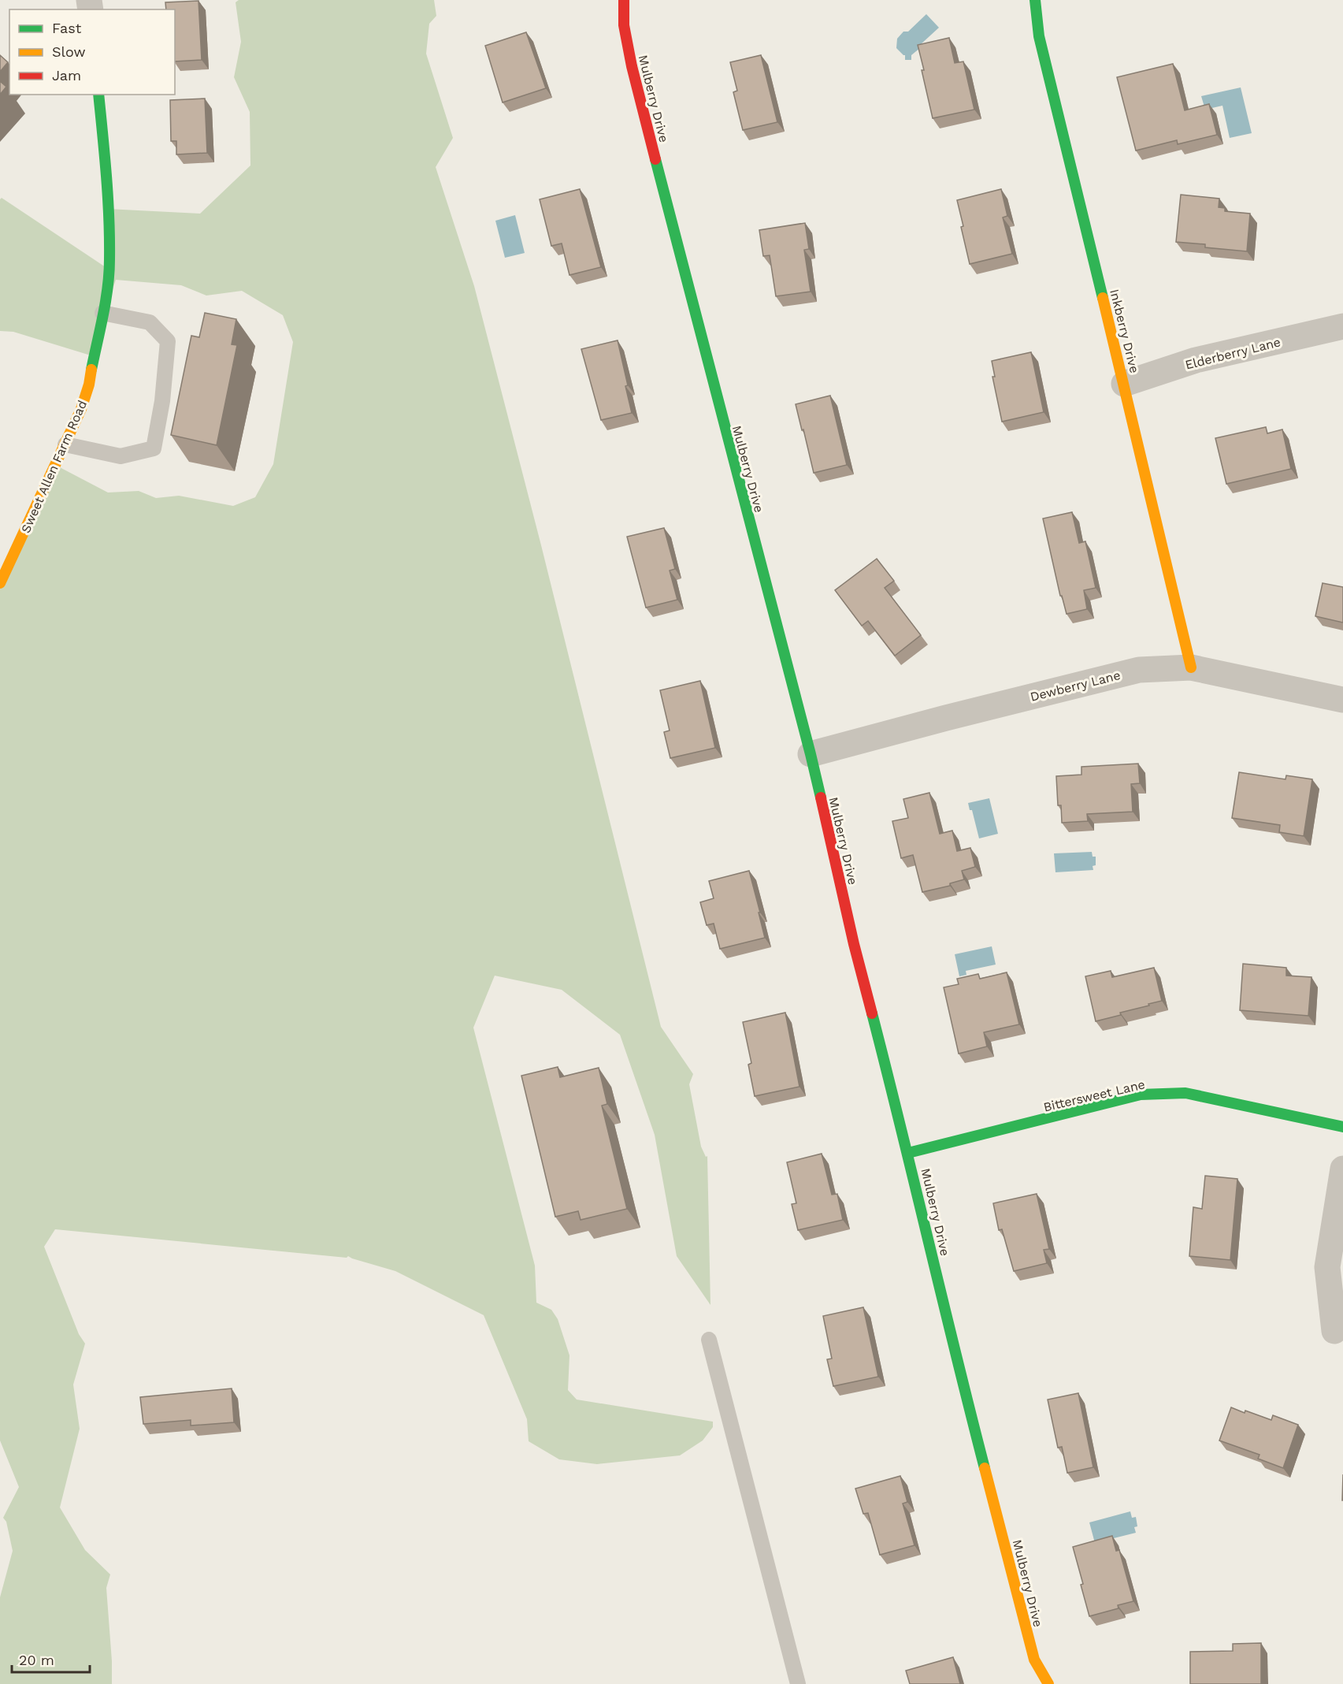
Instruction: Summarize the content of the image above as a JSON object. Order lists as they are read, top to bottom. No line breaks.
{"streets":{"street":["Mulberry Drive","Inkberry Drive","Elderberry Lane","Sweet Allen Farm Road","Dewberry Lane","Bittersweet Lane"]},"crossings":[["Mulberry Drive","Dewberry Lane"],["Mulberry Drive","Bittersweet Lane"],["Inkberry Drive","Elderberry Lane"],["Inkberry Drive","Dewberry Lane"]],"legend":["Fast","Slow","Jam"],"scale_bar":"20 m"}
